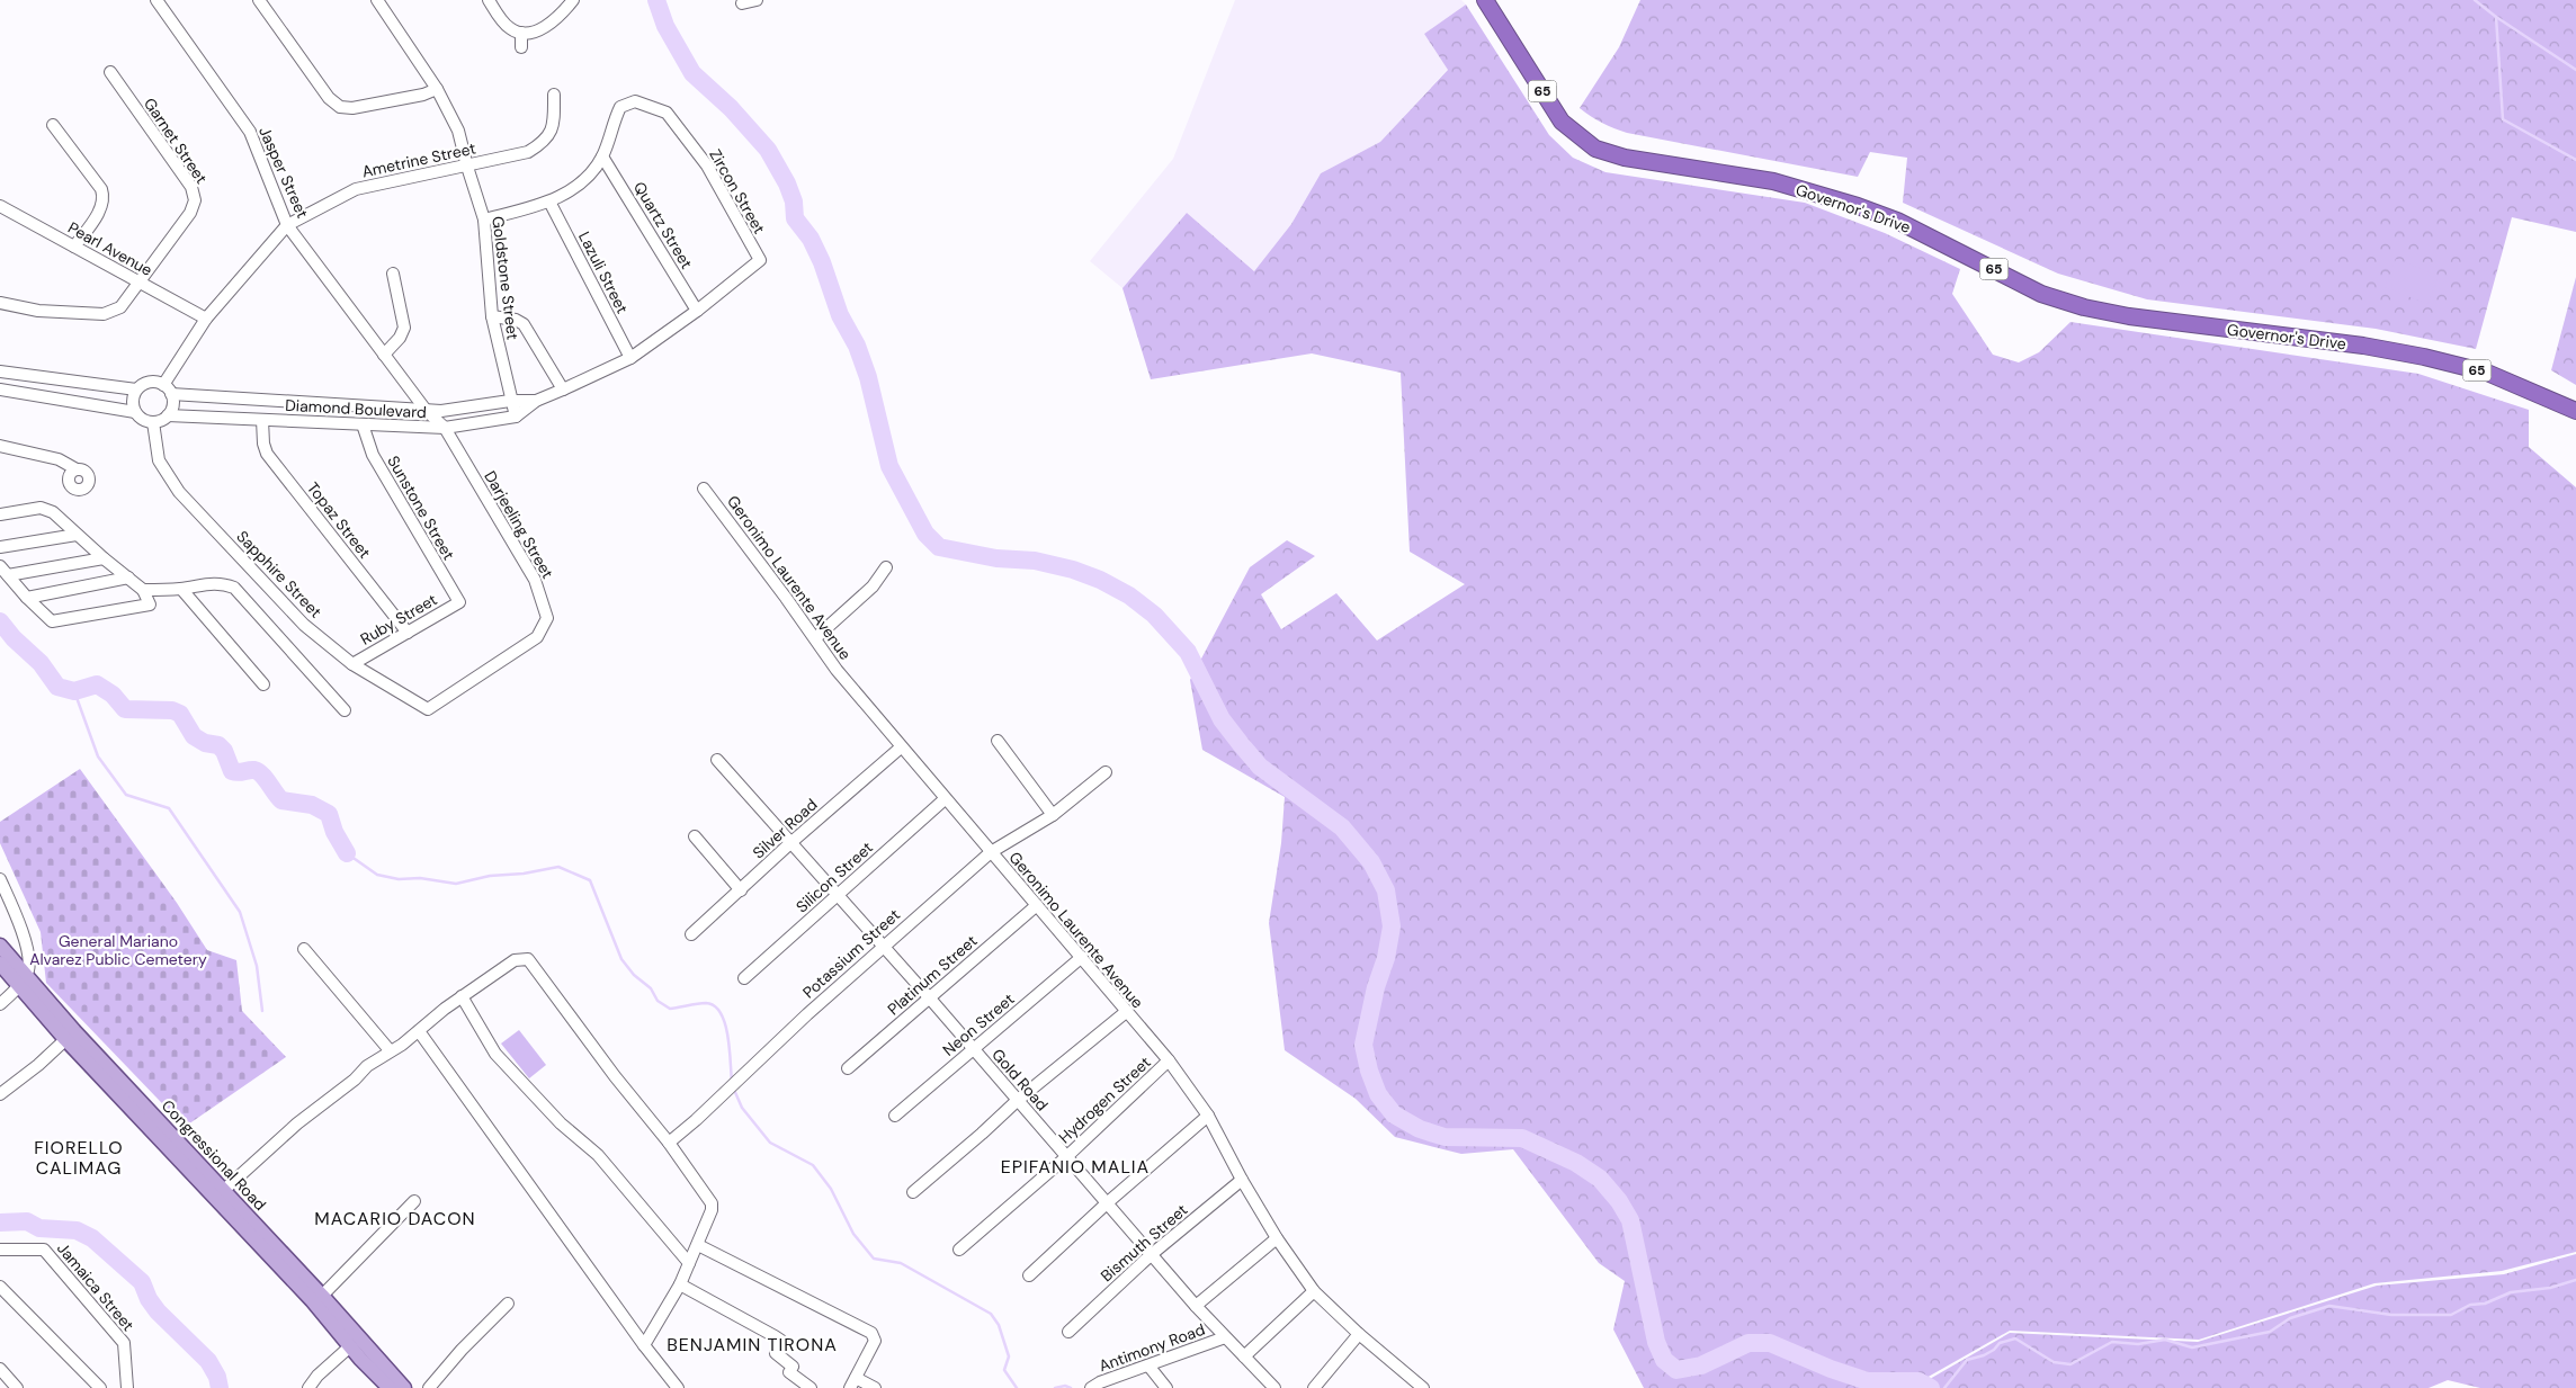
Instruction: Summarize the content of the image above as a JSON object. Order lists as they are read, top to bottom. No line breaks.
{"streets":{"highway":["65","Governor's Drive"],"main road":["Congressional Road"],"street":["Garnet Street","Ametrine Street","Jasper Street","Zircon Street","Quartz Street","Pearl Avenue","Lazuli Street","Goldstone Street","Diamond Boulevard","Sunstone Street","Topaz Street","Darjeeling Street","Sapphire Street","Geronimo Laurente Avenue","Ruby Street","Silver Road","Silicon Street","Potassium Street","Platinum Street","Neon Street","Gold Road","Hydrogen Street","Bismuth Street","Jamaica Street","Antimony Road"]},"crossings":[["Garnet Street","Pearl Avenue"],["Ametrine Street","Jasper Street"],["Ametrine Street","Pearl Avenue"],["Ametrine Street","Goldstone Street"],["Ametrine Street","Diamond Boulevard"],["Ametrine Street","Sapphire Street"],["Jasper Street","Diamond Boulevard"],["Jasper Street","Darjeeling Street"],["Zircon Street","Quartz Street"],["Zircon Street","Diamond Boulevard"],["Quartz Street","Diamond Boulevard"],["Lazuli Street","Diamond Boulevard"],["Goldstone Street","Diamond Boulevard"],["Diamond Boulevard","Sunstone Street"],["Diamond Boulevard","Topaz Street"],["Diamond Boulevard","Darjeeling Street"],["Diamond Boulevard","Sapphire Street"],["Sunstone Street","Ruby Street"],["Topaz Street","Ruby Street"],["Darjeeling Street","Sapphire Street"],["Sapphire Street","Ruby Street"],["Geronimo Laurente Avenue","Silver Road"],["Geronimo Laurente Avenue","Silicon Street"],["Geronimo Laurente Avenue","Potassium Street"],["Geronimo Laurente Avenue","Platinum Street"],["Geronimo Laurente Avenue","Neon Street"],["Geronimo Laurente Avenue","Hydrogen Street"],["Geronimo Laurente Avenue","Bismuth Street"],["Silver Road","Gold Road"],["Silicon Street","Gold Road"],["Potassium Street","Gold Road"],["Platinum Street","Gold Road"],["Neon Street","Gold Road"],["Gold Road","Hydrogen Street"],["Gold Road","Bismuth Street"],["Gold Road","Antimony Road"]],"districts":["FIORELLO CALIMAG","EPIFANIO MALIA","MACARIO DACON","BENJAMIN TIRONA"],"parks":["General Mariano Alvarez Public Cemetery"]}
